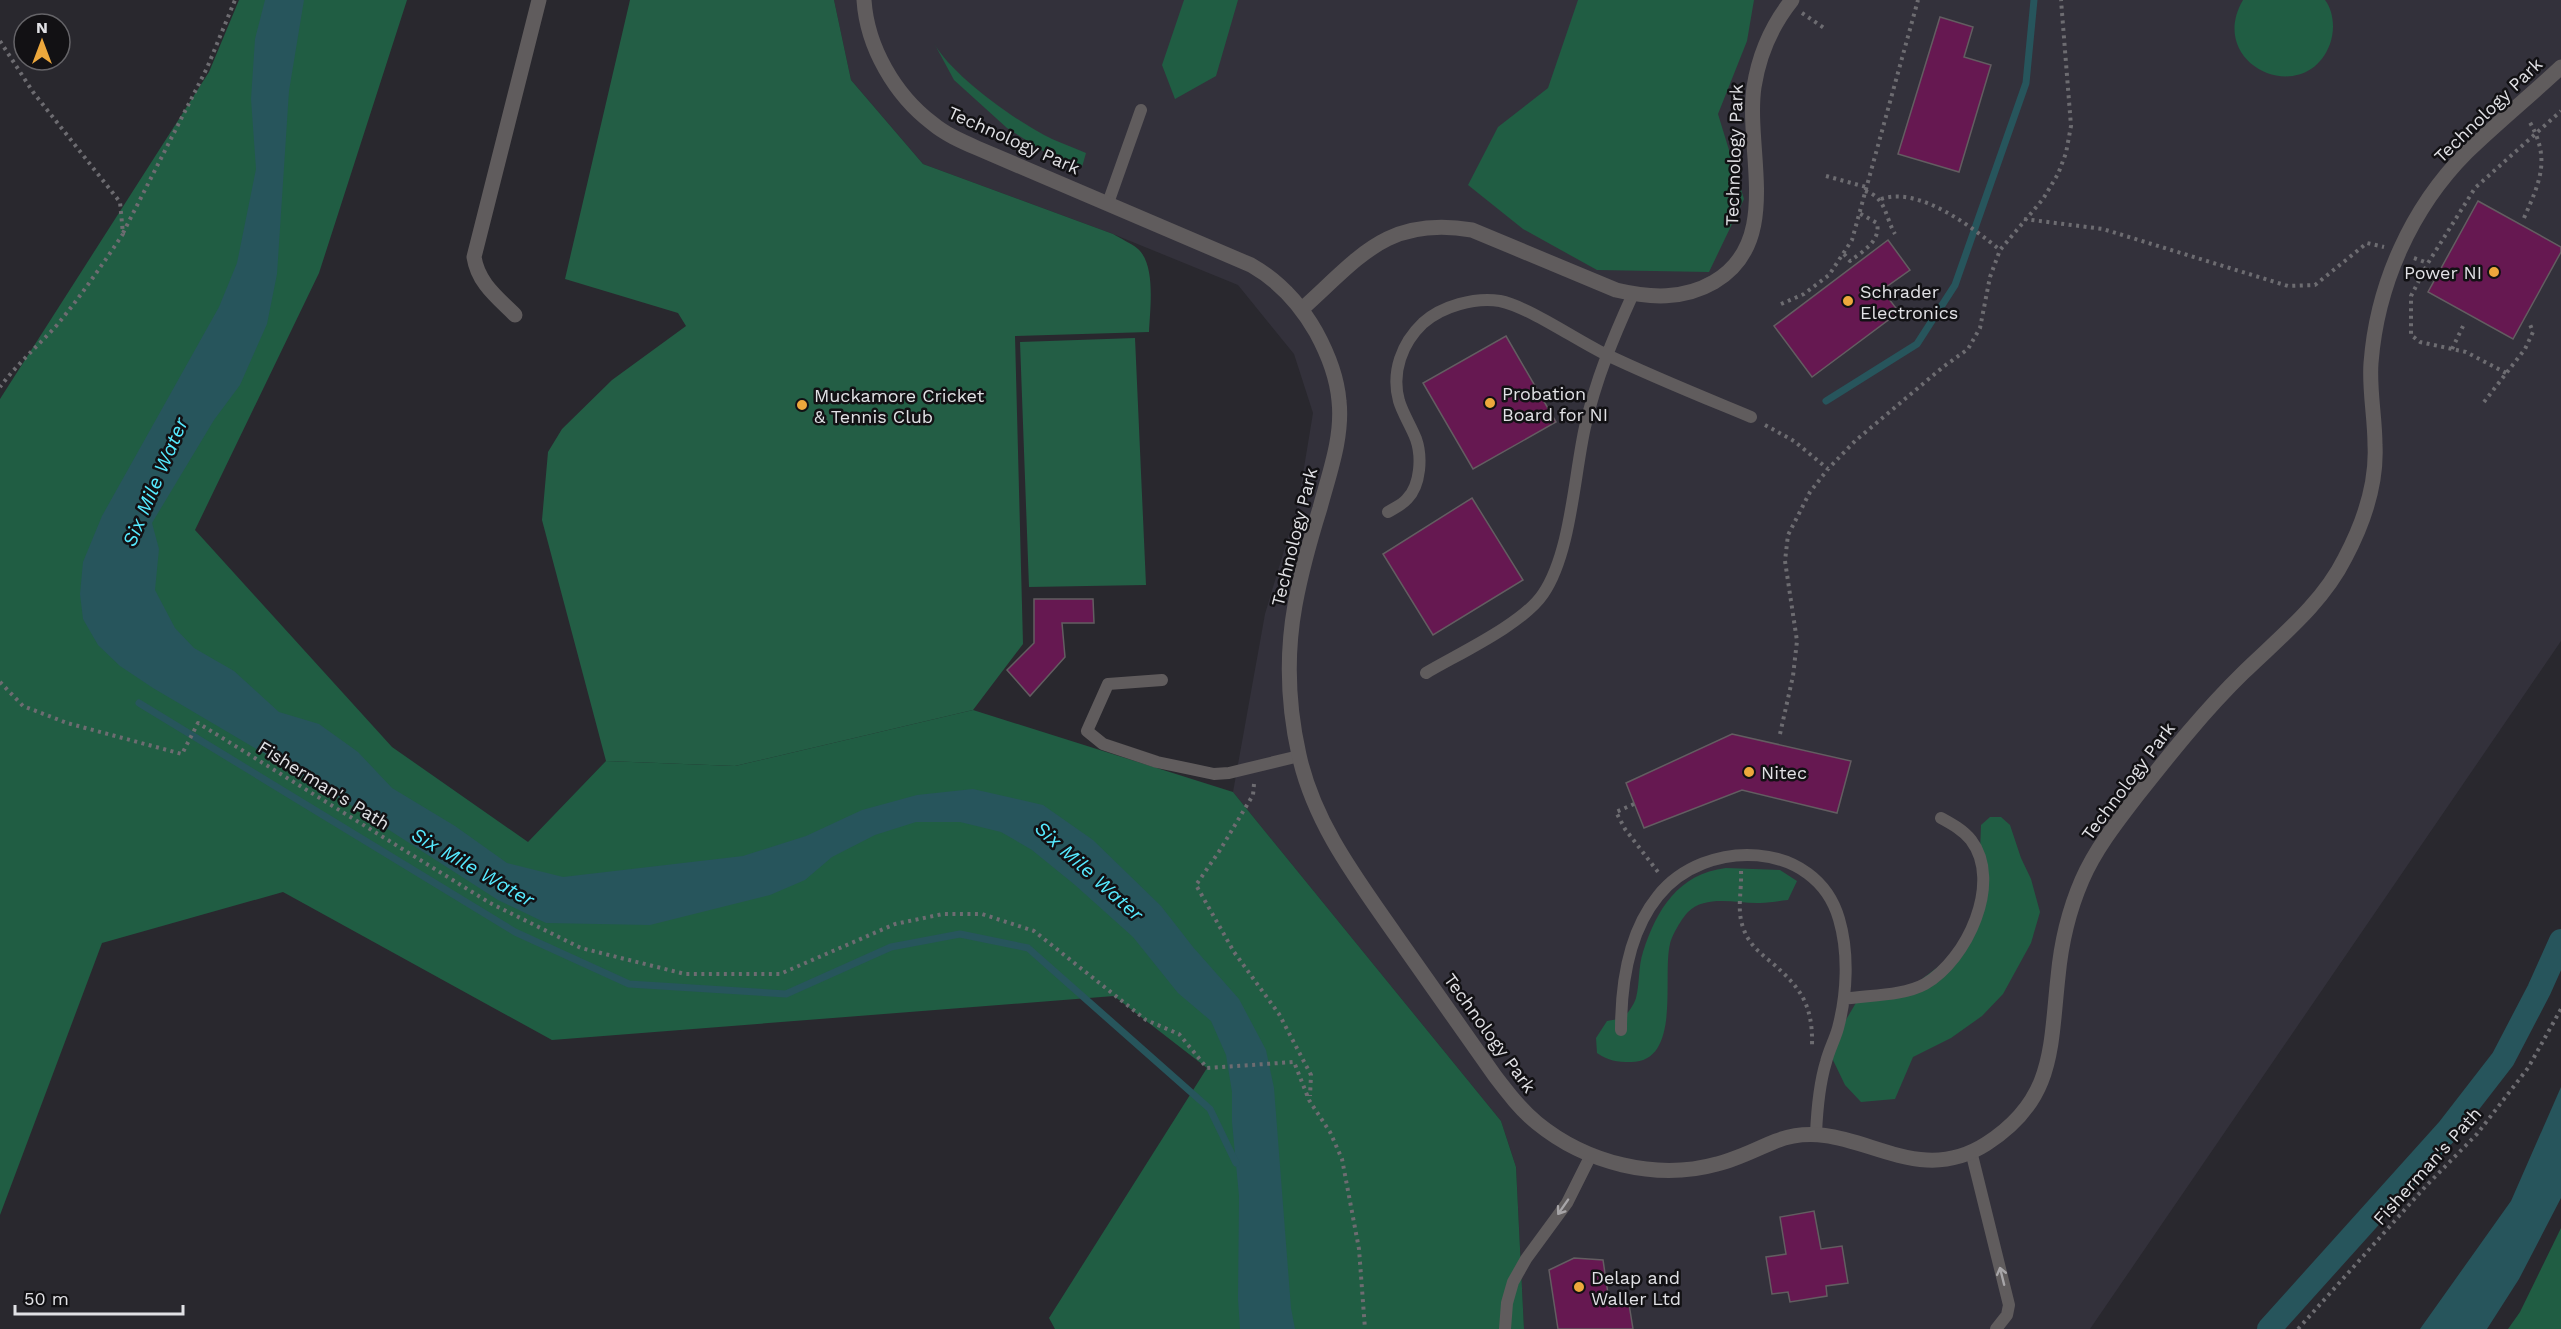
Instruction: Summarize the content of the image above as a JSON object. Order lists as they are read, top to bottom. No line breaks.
{"streets":{"street":["Technology Park"],"path":["Fisherman's Path"]},"water":["Six Mile Water"],"places":["Power NI","Schrader Electronics","Probation Board for NI","Muckamore Cricket & Tennis Club","Nitec","Delap and Waller Ltd"],"scale_bar":"50 m","north":"top"}
